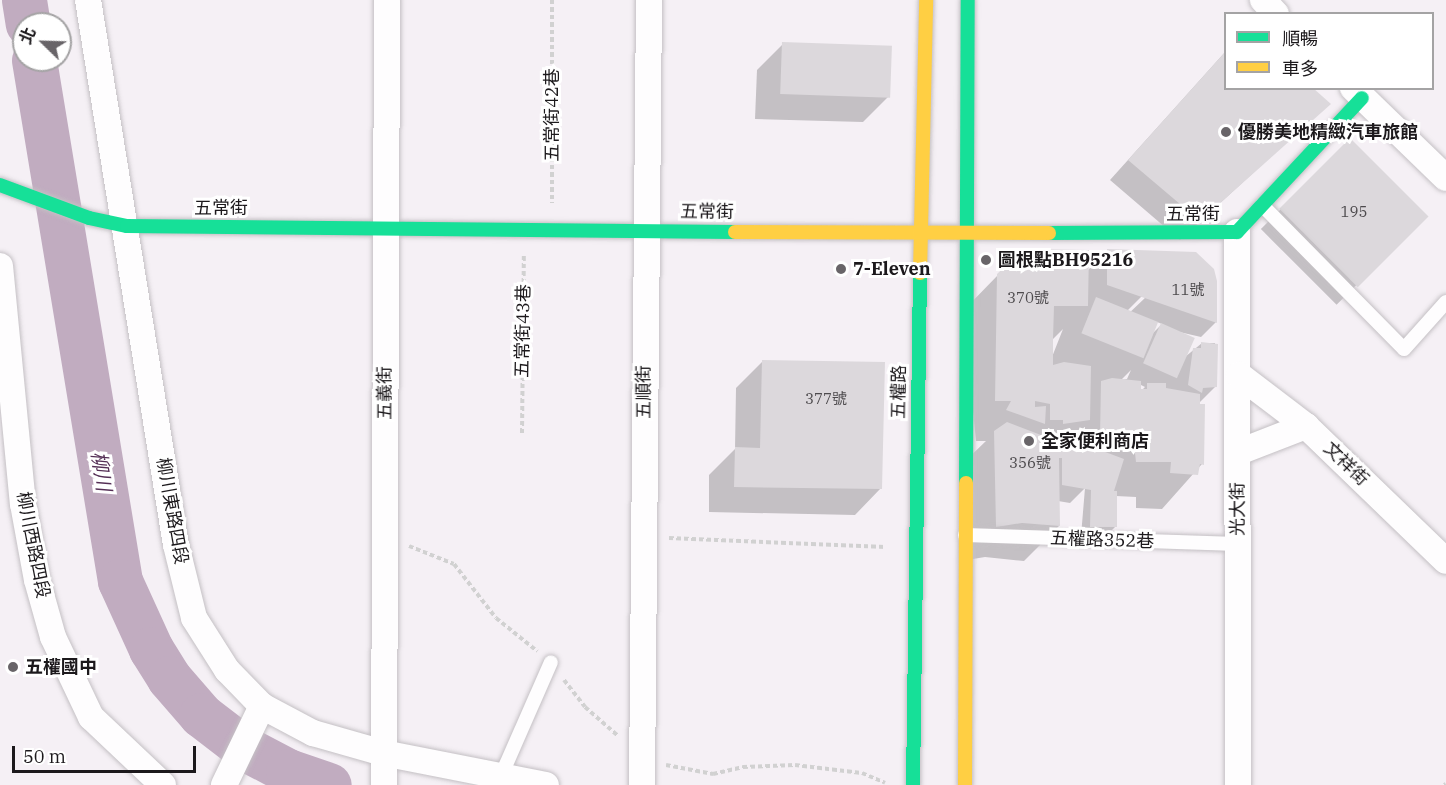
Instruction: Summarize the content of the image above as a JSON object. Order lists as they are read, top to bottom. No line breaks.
{"streets":{"main road":["五常街","五權路"],"street":["五順街","五義街","文祥街","光大街","柳川東路四段","柳川西路四段"],"lane":["五權路352巷"],"path":["五常街42巷","五常街43巷"]},"crossings":[["五常街42巷","五常街"],["五常街","五常街43巷"],["五常街","五順街"],["五常街","五權路"],["五常街","五義街"],["五常街","光大街"],["五常街","柳川東路四段"],["五義街","柳川東路四段"],["文祥街","光大街"],["光大街","五權路352巷"]],"water":["柳川"],"places":["優勝美地精緻汽車旅館","圖根點BH95216","7-Eleven","全家便利商店","五權國中"],"house_numbers":["195","11號","370號","377號","356號"],"legend":["順暢","車多"],"scale_bar":"50 m","north":"top left"}
